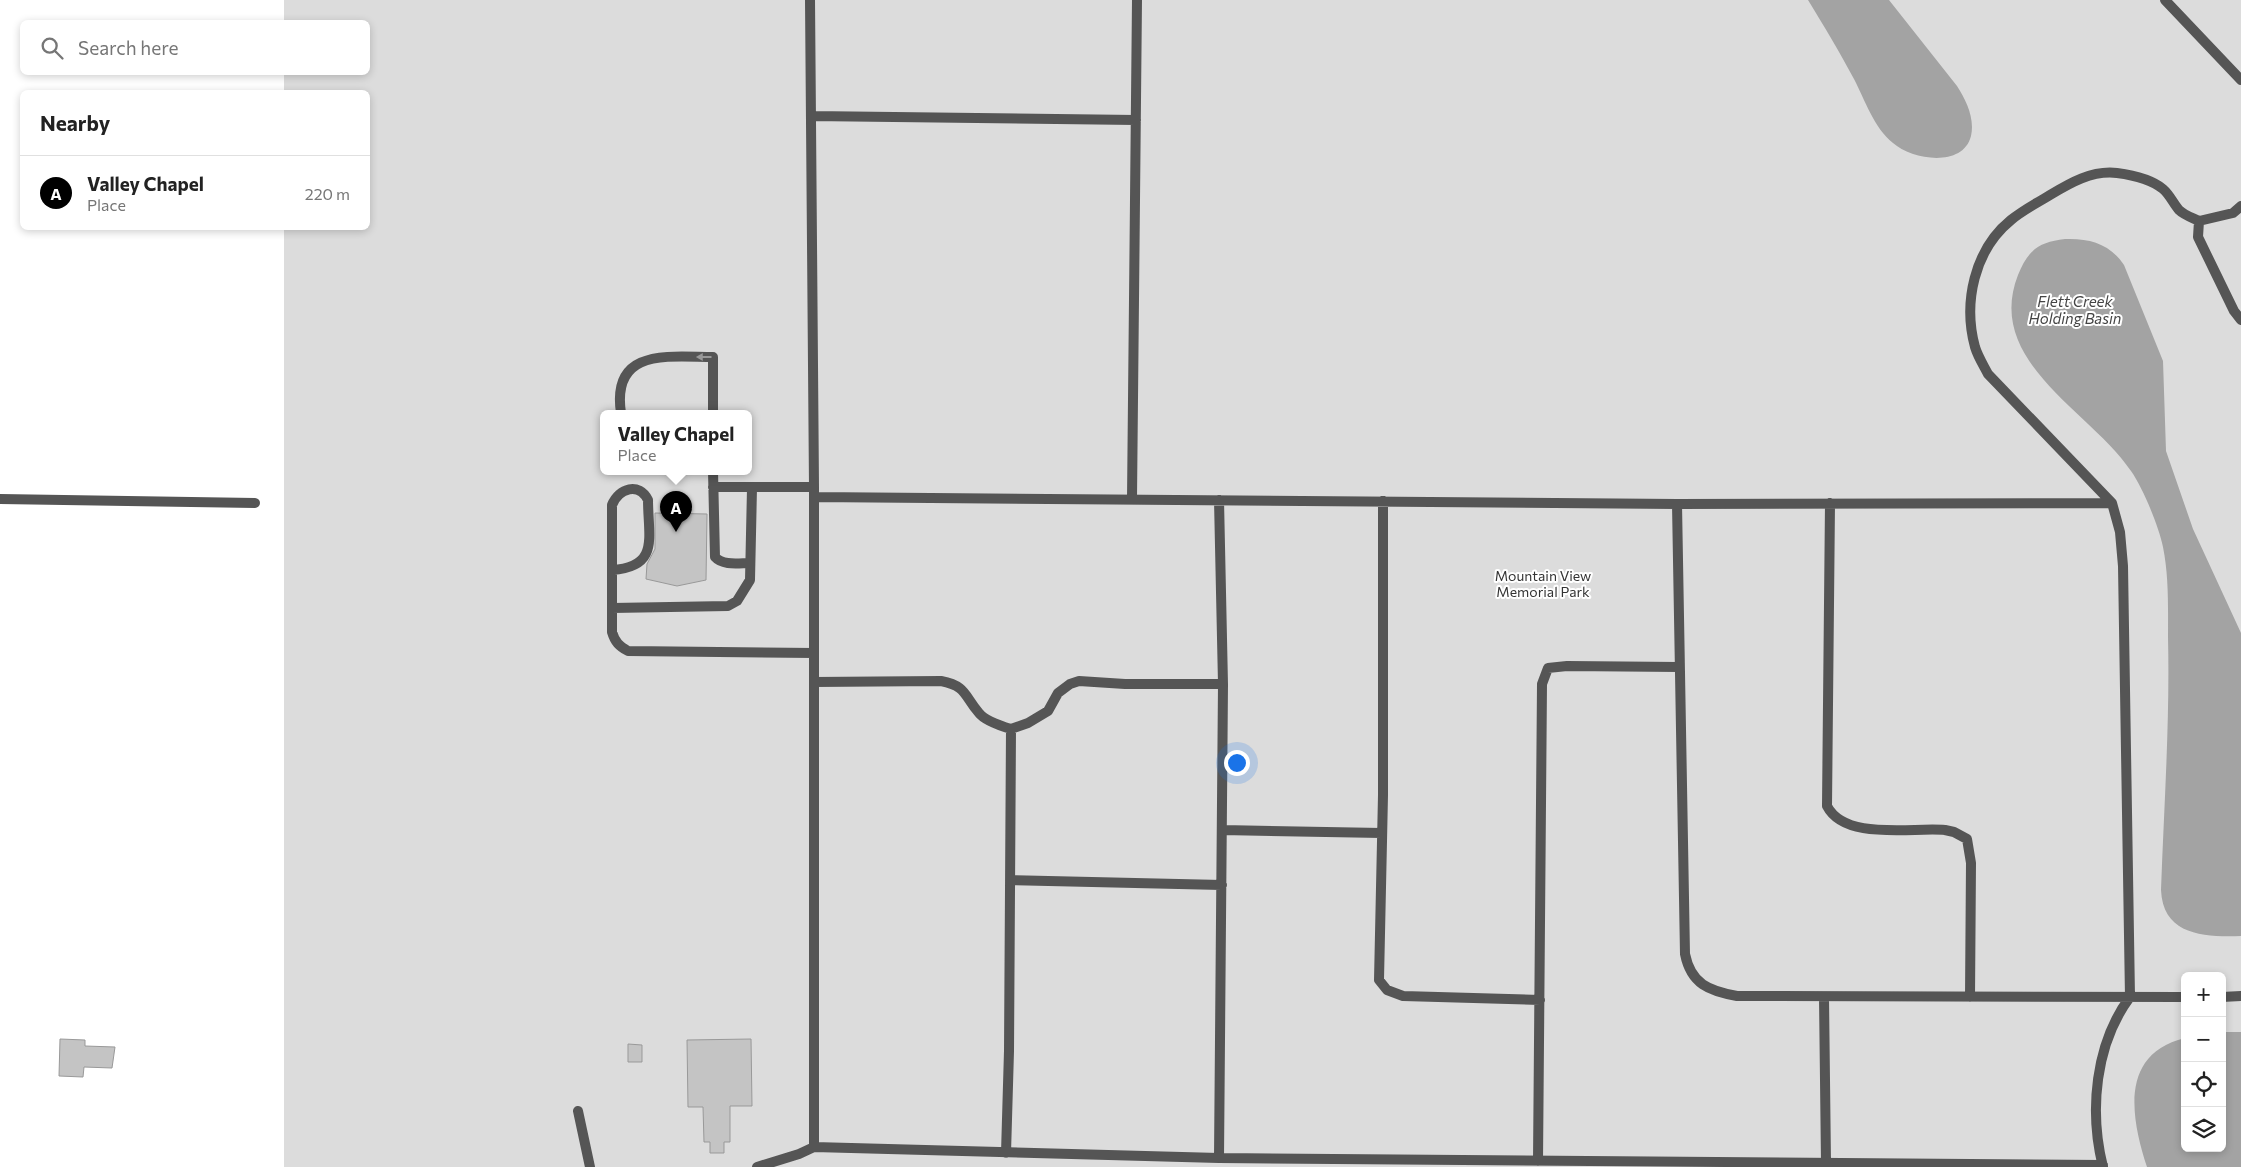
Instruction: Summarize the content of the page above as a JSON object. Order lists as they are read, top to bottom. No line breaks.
{"water":["Flett Creek Holding Basin"],"parks":["Mountain View Memorial Park"],"page":{"search":"Search here","heading":"Nearby","list":[{"mark":"A","name":"Valley Chapel","note":"Place","value":"220 m"}],"popup":["Valley Chapel","Place"],"pins":"A","map_buttons":["+","−"]}}
